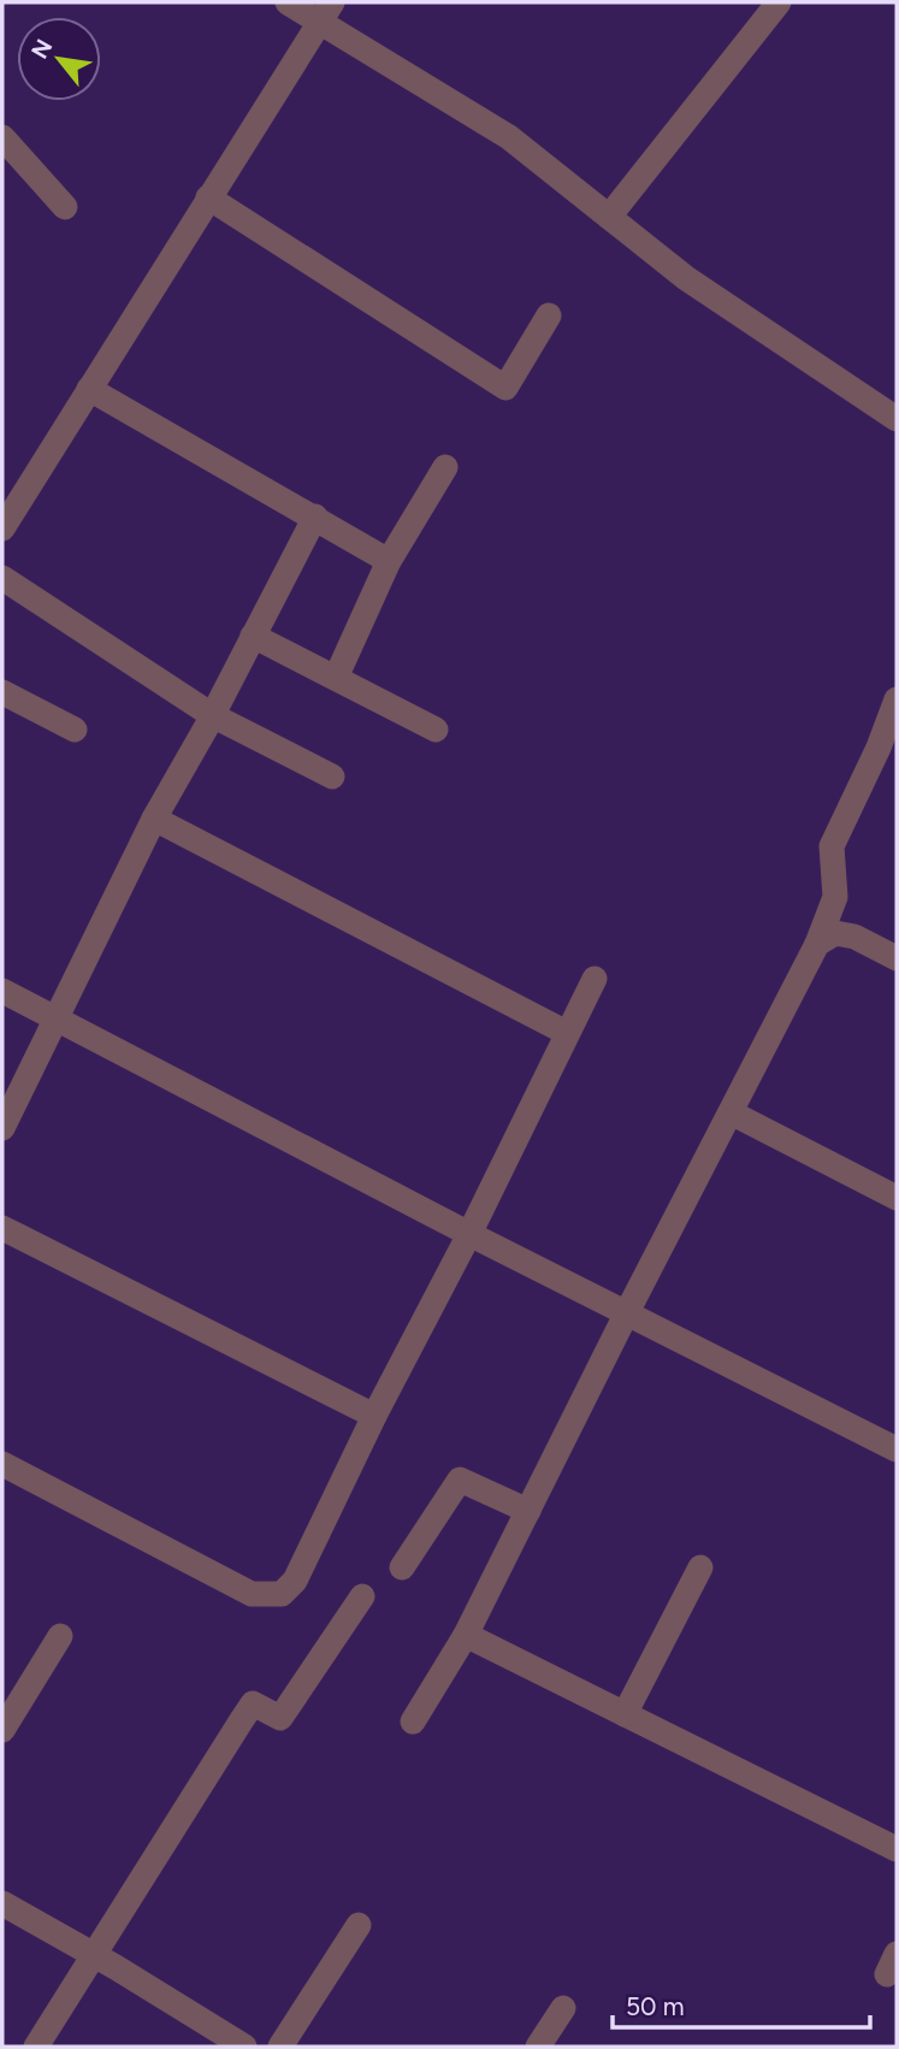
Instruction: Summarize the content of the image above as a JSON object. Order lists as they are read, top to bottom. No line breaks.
{"scale_bar":"50 m","north":"top left"}
